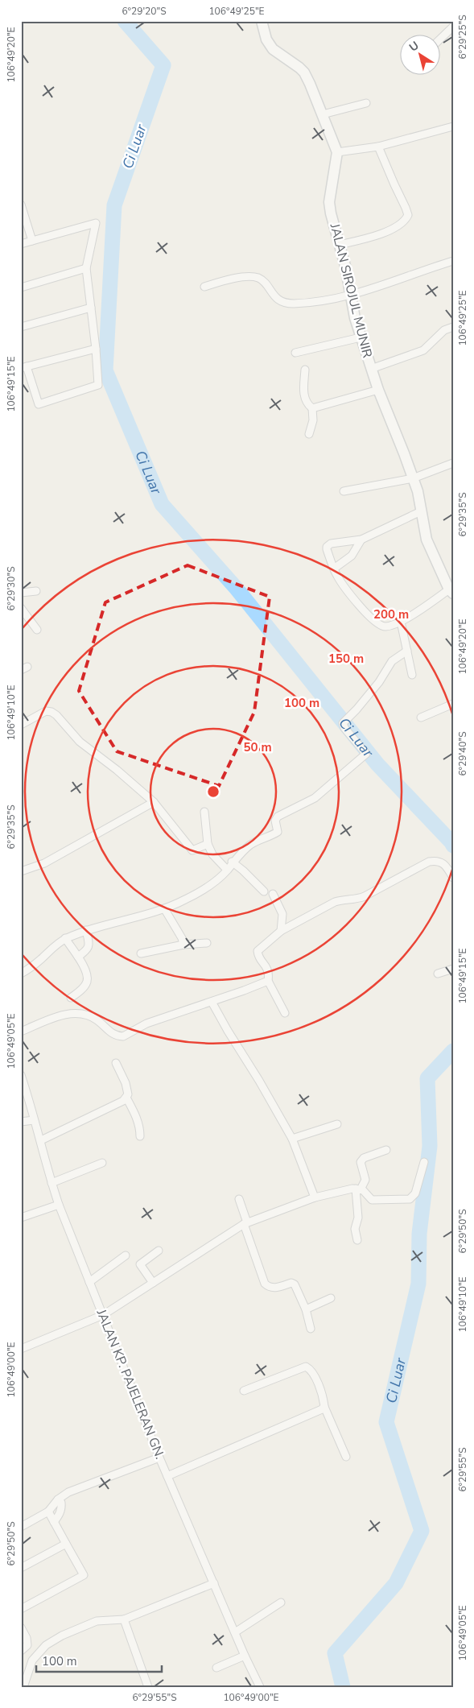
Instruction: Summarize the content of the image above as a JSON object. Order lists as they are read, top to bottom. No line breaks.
{"streets":{"street":["JALAN SIROJUL MUNIR","JALAN KP. PAJELERAN GN."]},"water":["Ci Luar"],"scale_bar":"100 m","north":"top left","coordinates":["6°29'20\"S","106°49'25\"E","6°29'25\"S","106°49'20\"E","106°49'15\"E","6°29'35\"S","6°29'30\"S","106°49'10\"E","6°29'40\"S","106°49'05\"E","6°29'50\"S","106°49'00\"E","6°29'55\"S"],"rings":["200 m","150 m","100 m","50 m"]}
